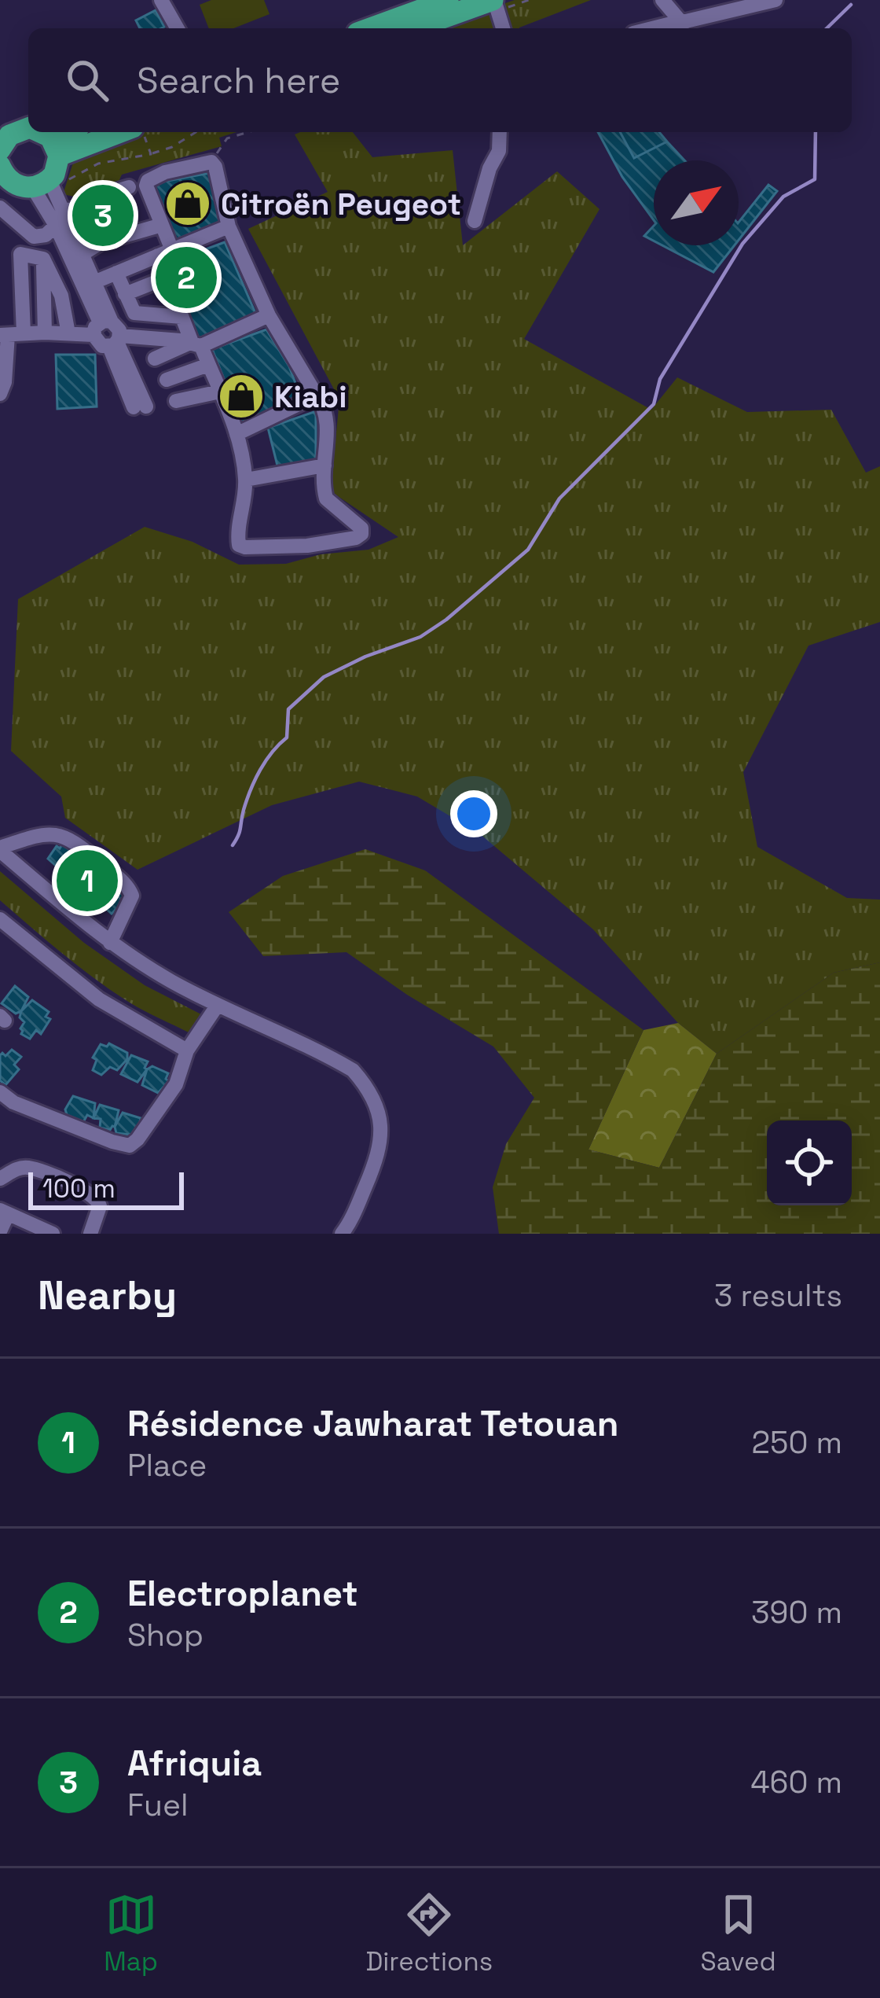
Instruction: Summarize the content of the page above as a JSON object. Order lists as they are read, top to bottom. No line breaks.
{"places":{"shop":["Citroën Peugeot","Kiabi"]},"scale_bar":"100 m","north":"top right","page":{"search":"Search here","pins":["3","2","1"],"scale":"100 m","heading":["Nearby","3 results"],"list":[{"mark":"1","name":"Résidence Jawharat Tetouan","note":"Place","value":"250 m"},{"mark":"2","name":"Electroplanet","note":"Shop","value":"390 m"},{"mark":"3","name":"Afriquia","note":"Fuel","value":"460 m"}],"nav":["Map","Directions","Saved"]}}
